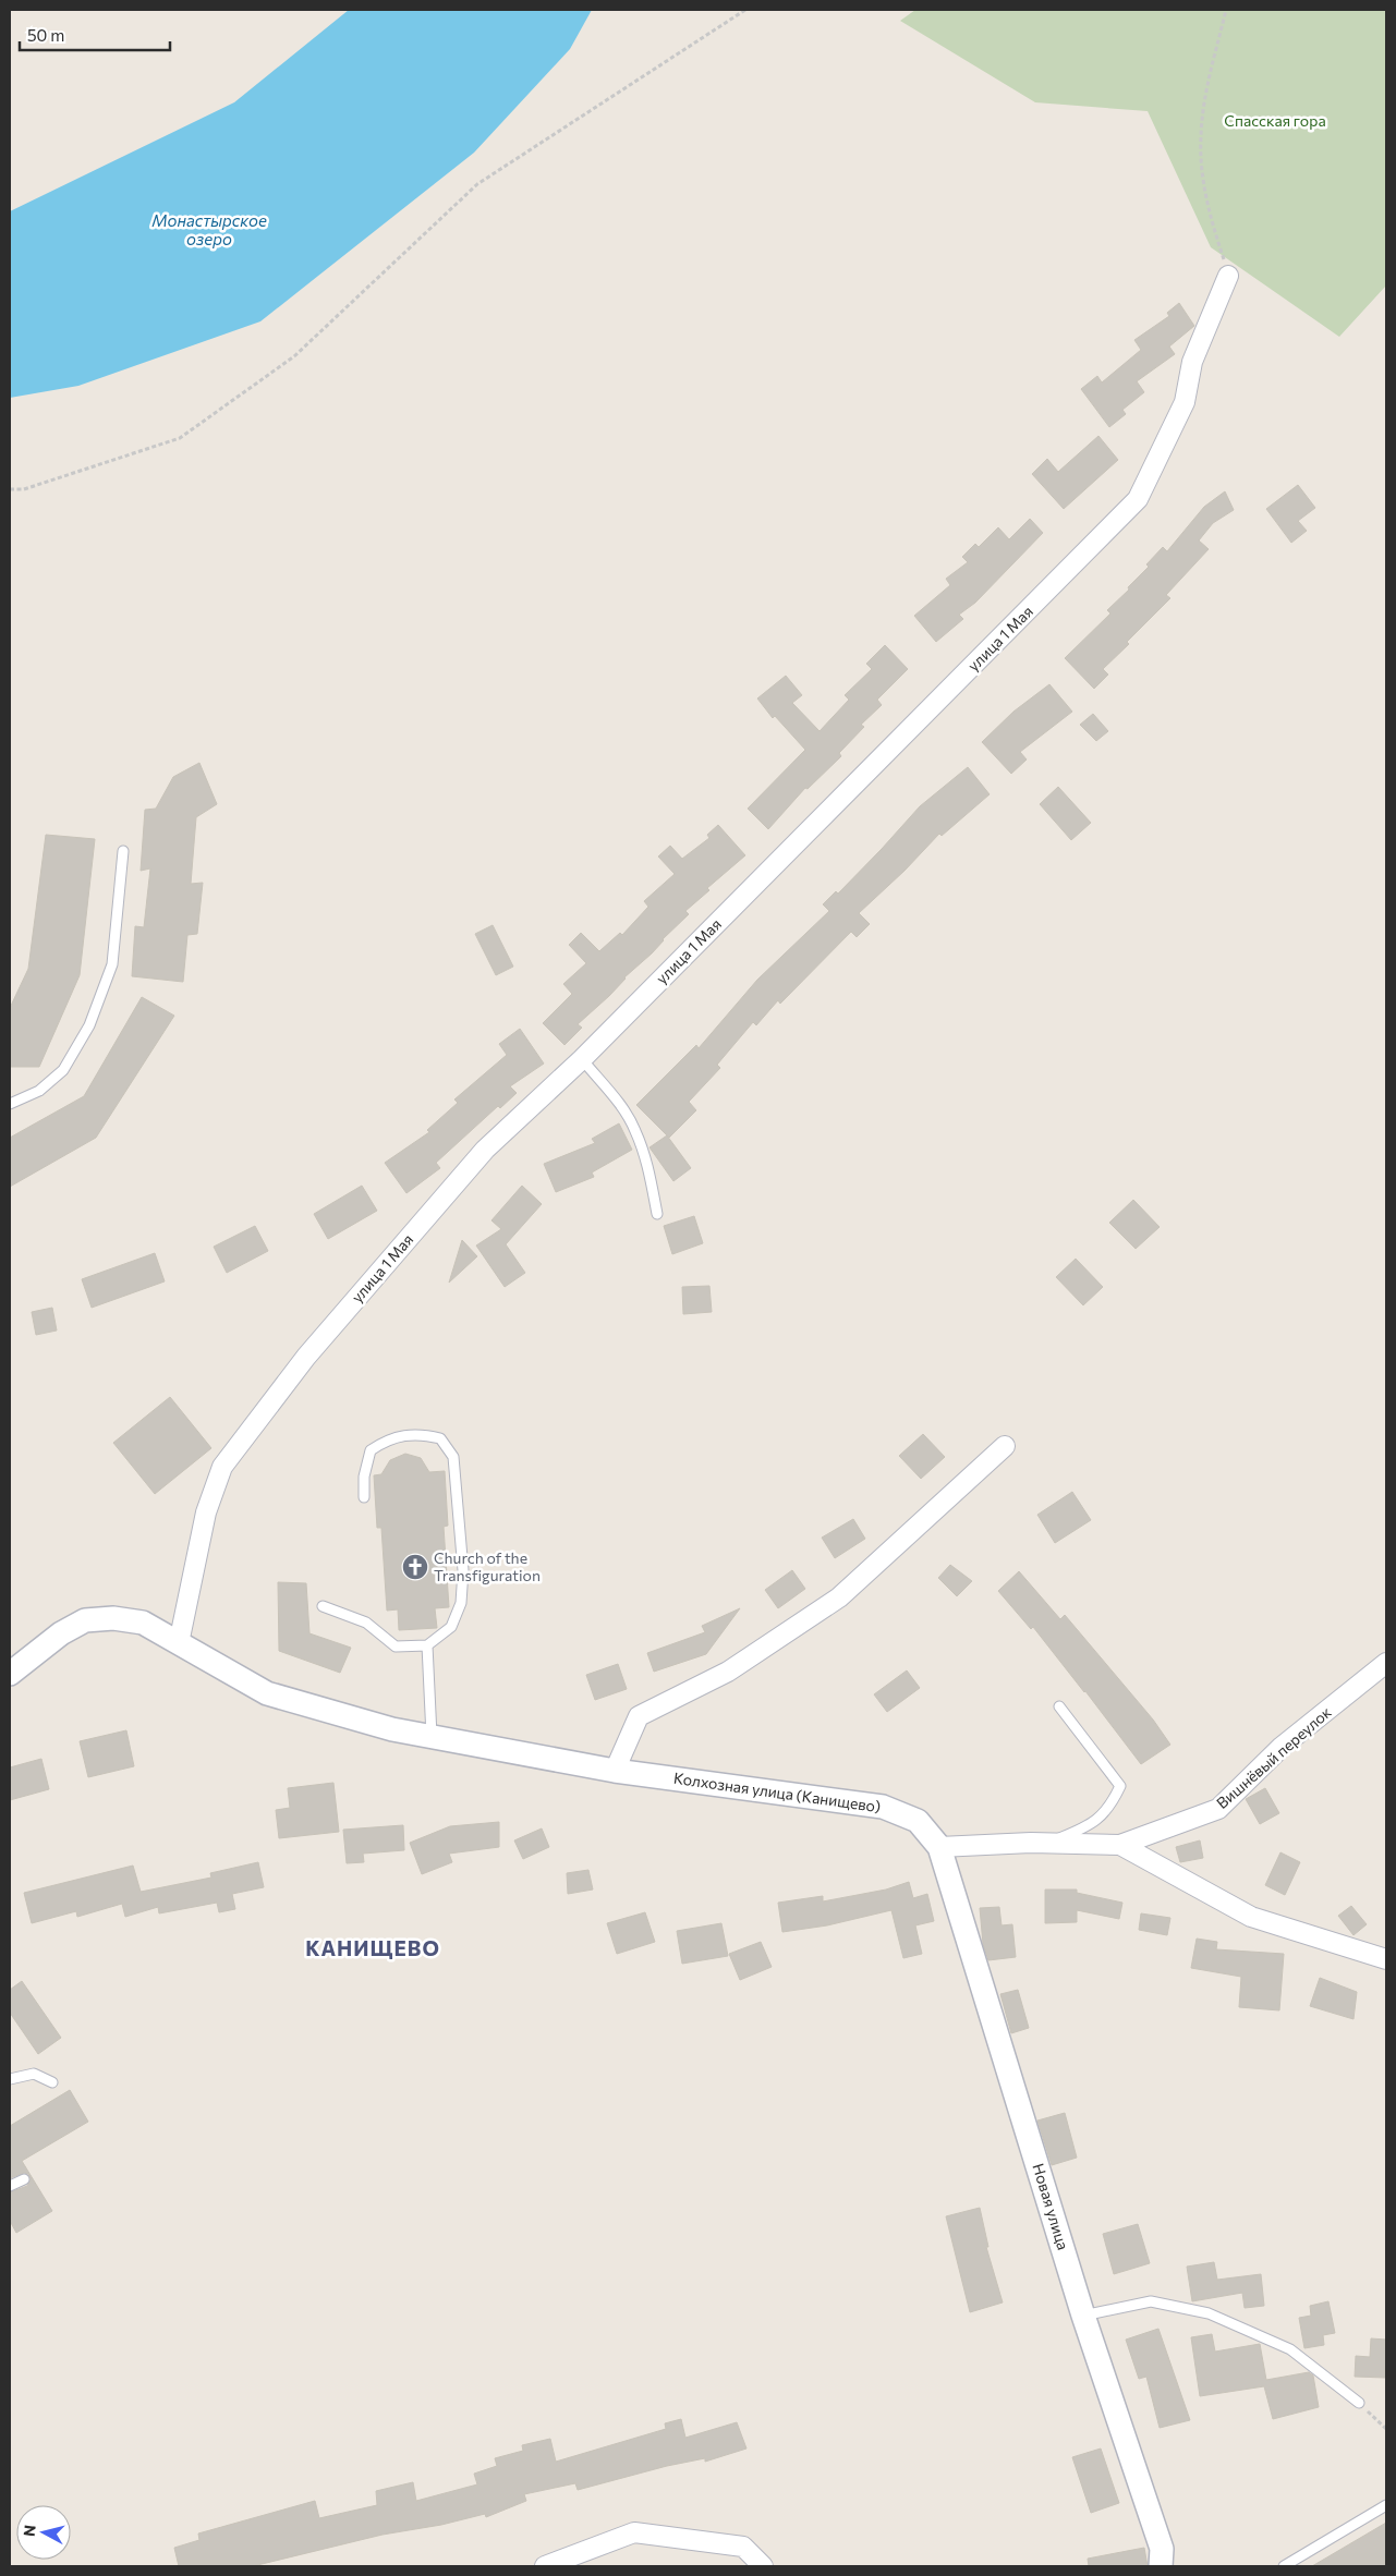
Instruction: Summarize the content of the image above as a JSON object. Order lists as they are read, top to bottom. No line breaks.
{"streets":{"street":["улица 1 Мая","Вишнёвый переулок","Колхозная улица (Канищево)","Новая улица"]},"crossings":[["улица 1 Мая","Колхозная улица (Канищево)"],["Колхозная улица (Канищево)","Новая улица"]],"districts":["КАНИЩЕВО"],"water":["Монастырское озеро"],"parks":["Спасская гора"],"places":{"church":["Church of the Transfiguration"]},"scale_bar":"50 m","north":"left"}
